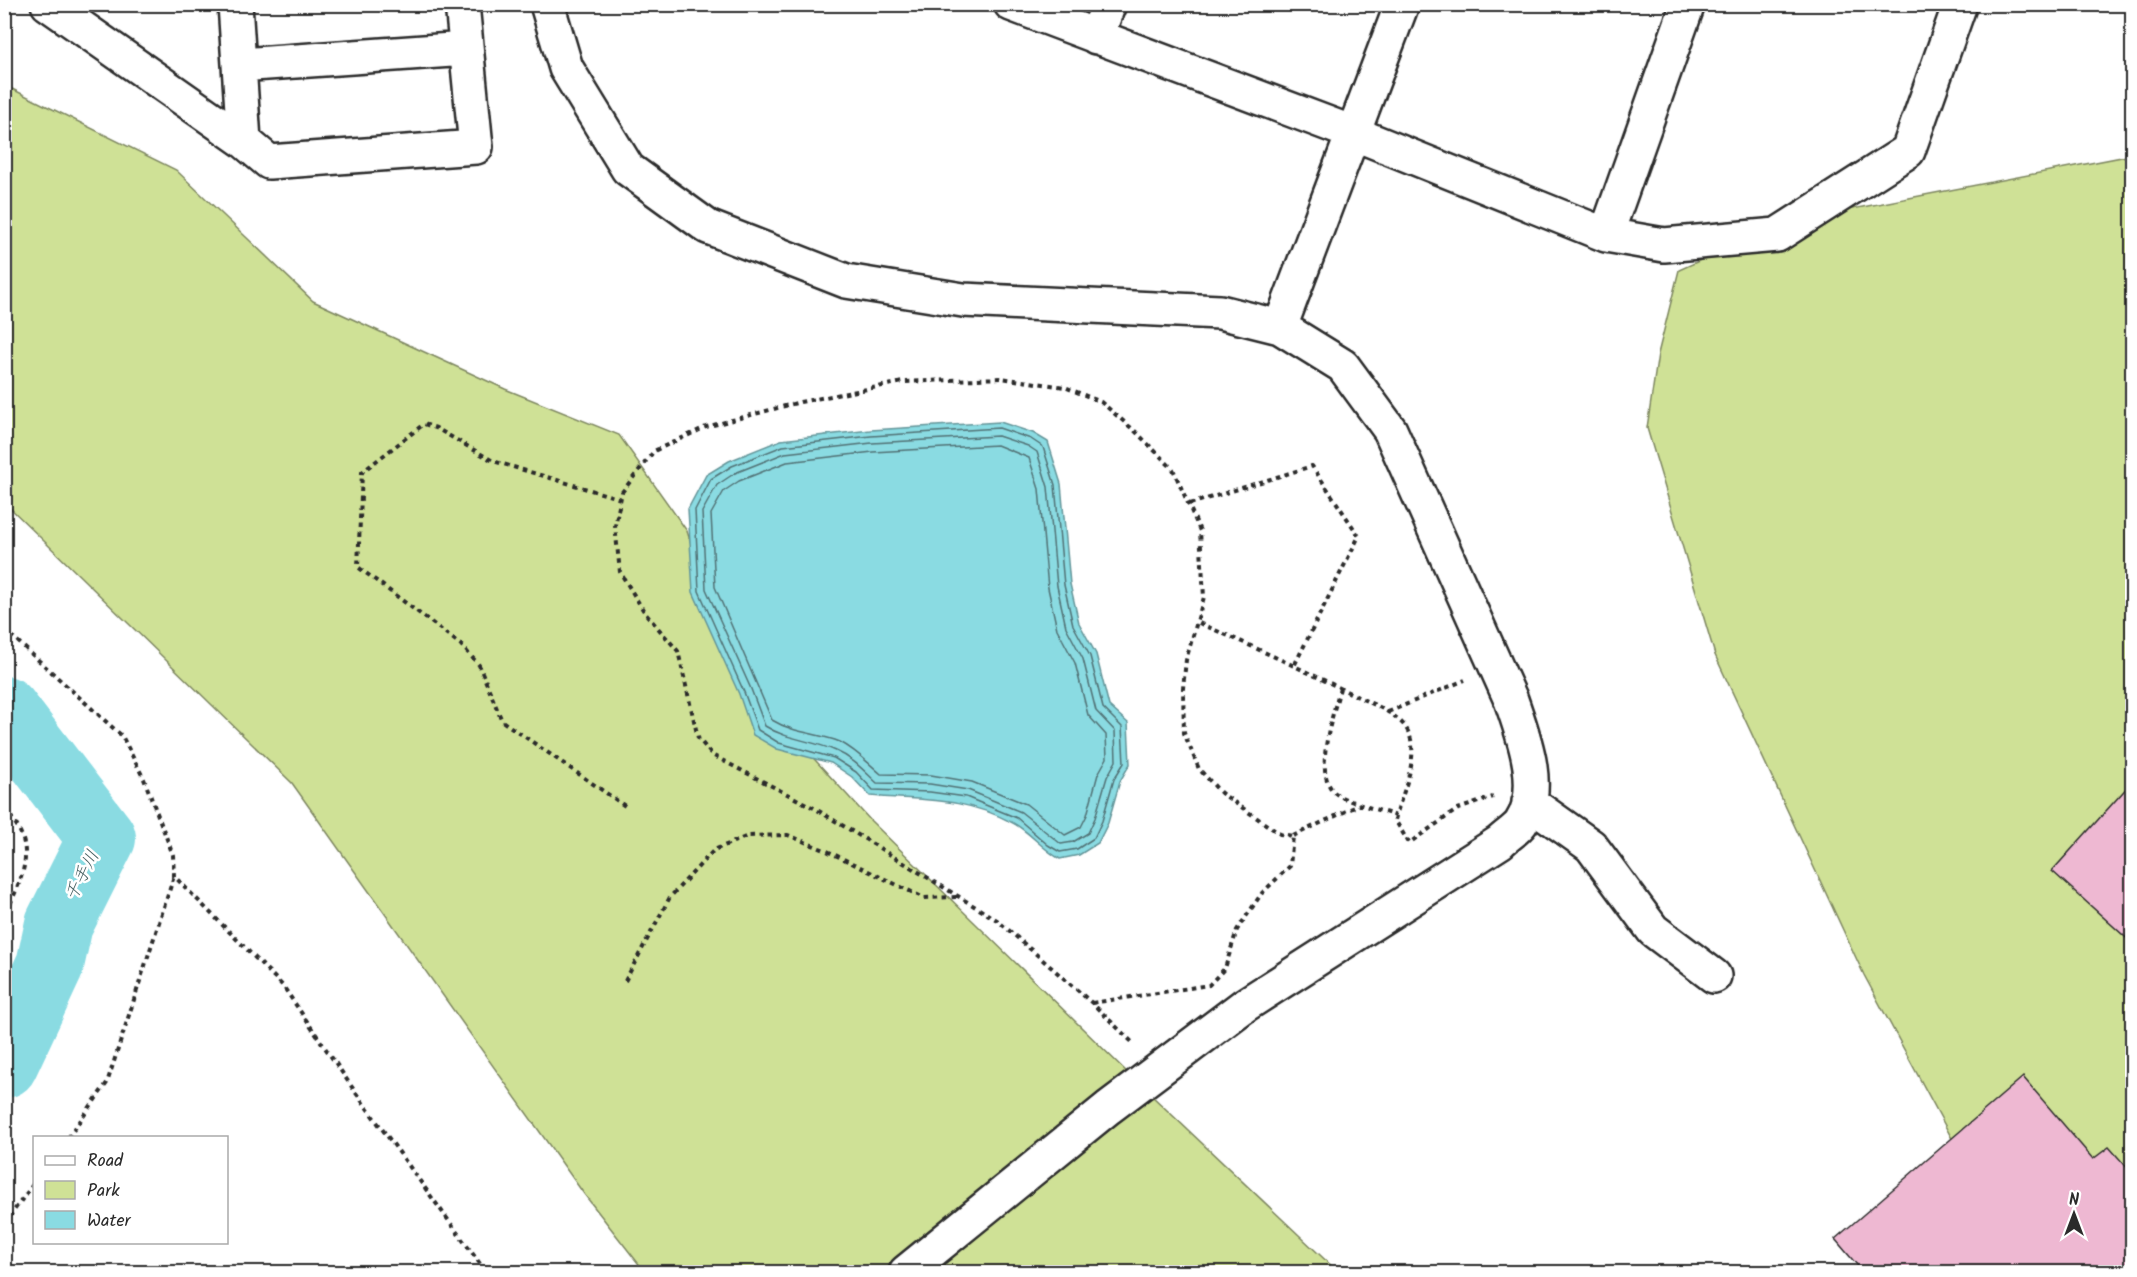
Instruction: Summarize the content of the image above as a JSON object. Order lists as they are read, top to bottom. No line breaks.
{"water":["千手川"],"legend":["Road","Park","Water"],"north":"top"}
